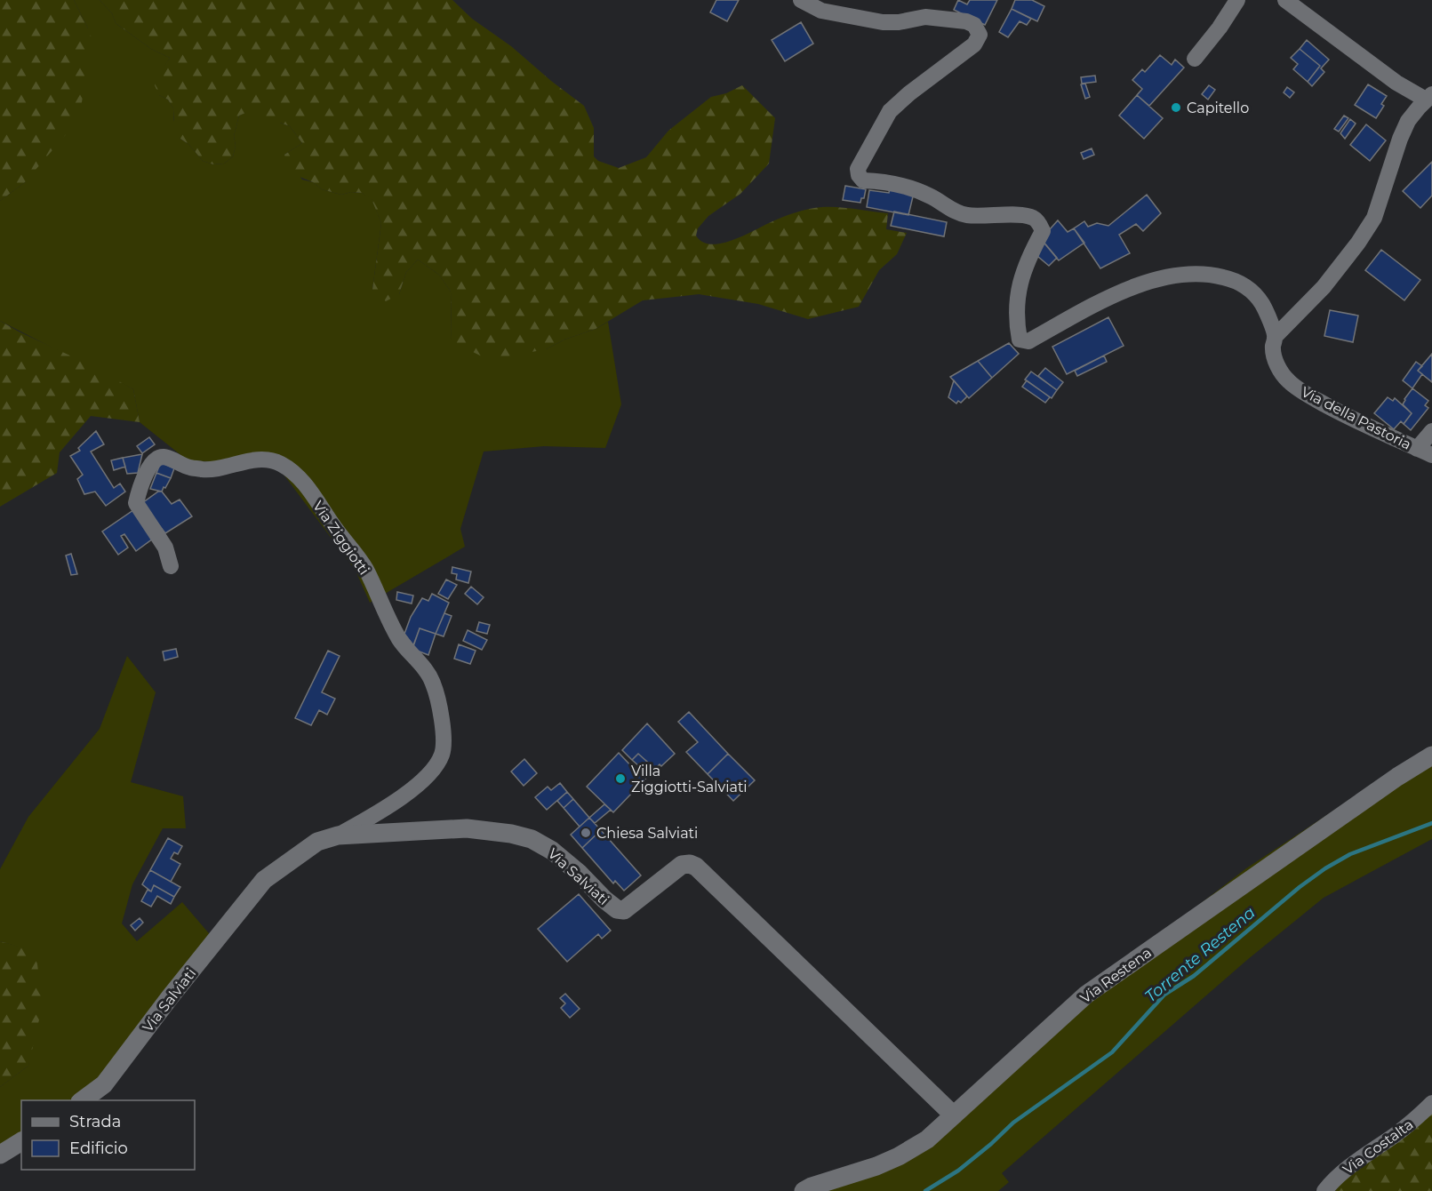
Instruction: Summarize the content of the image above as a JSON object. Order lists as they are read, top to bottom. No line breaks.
{"streets":{"street":["Via della Pastoria","Via Ziggiotti","Via Salviati","Via Restena","Via Costalta"]},"crossings":[["Via Ziggiotti","Via Salviati"],["Via Salviati","Via Restena"]],"water":["Torrente Restena"],"places":["Capitello","Villa Ziggiotti-Salviati","Chiesa Salviati"],"legend":["Strada","Edificio"]}
